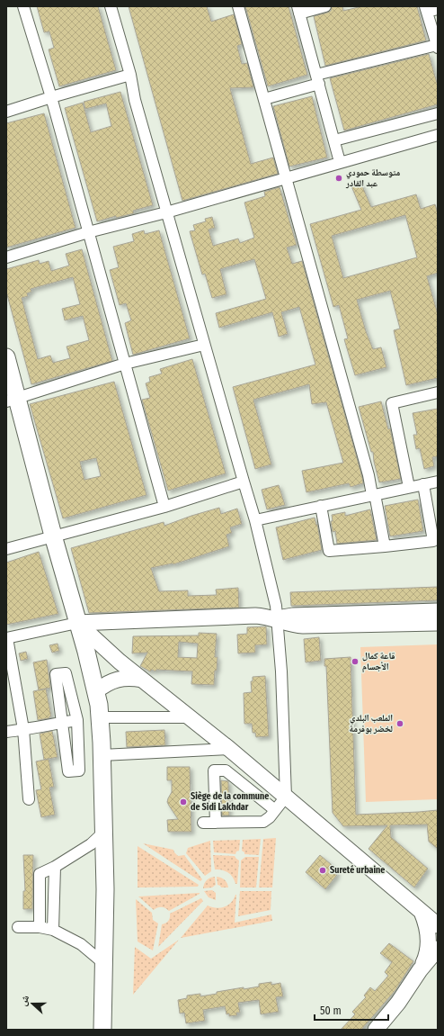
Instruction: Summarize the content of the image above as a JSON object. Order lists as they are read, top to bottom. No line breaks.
{"places":["متوسطة حمودي عبد القادر","قاعة كمال الأجسام","الملعب البلدي لخضر بوفرمة","Siège de la commune de Sidi Lakhdar","Sureté urbaine"],"scale_bar":"50 m","north":"left"}
